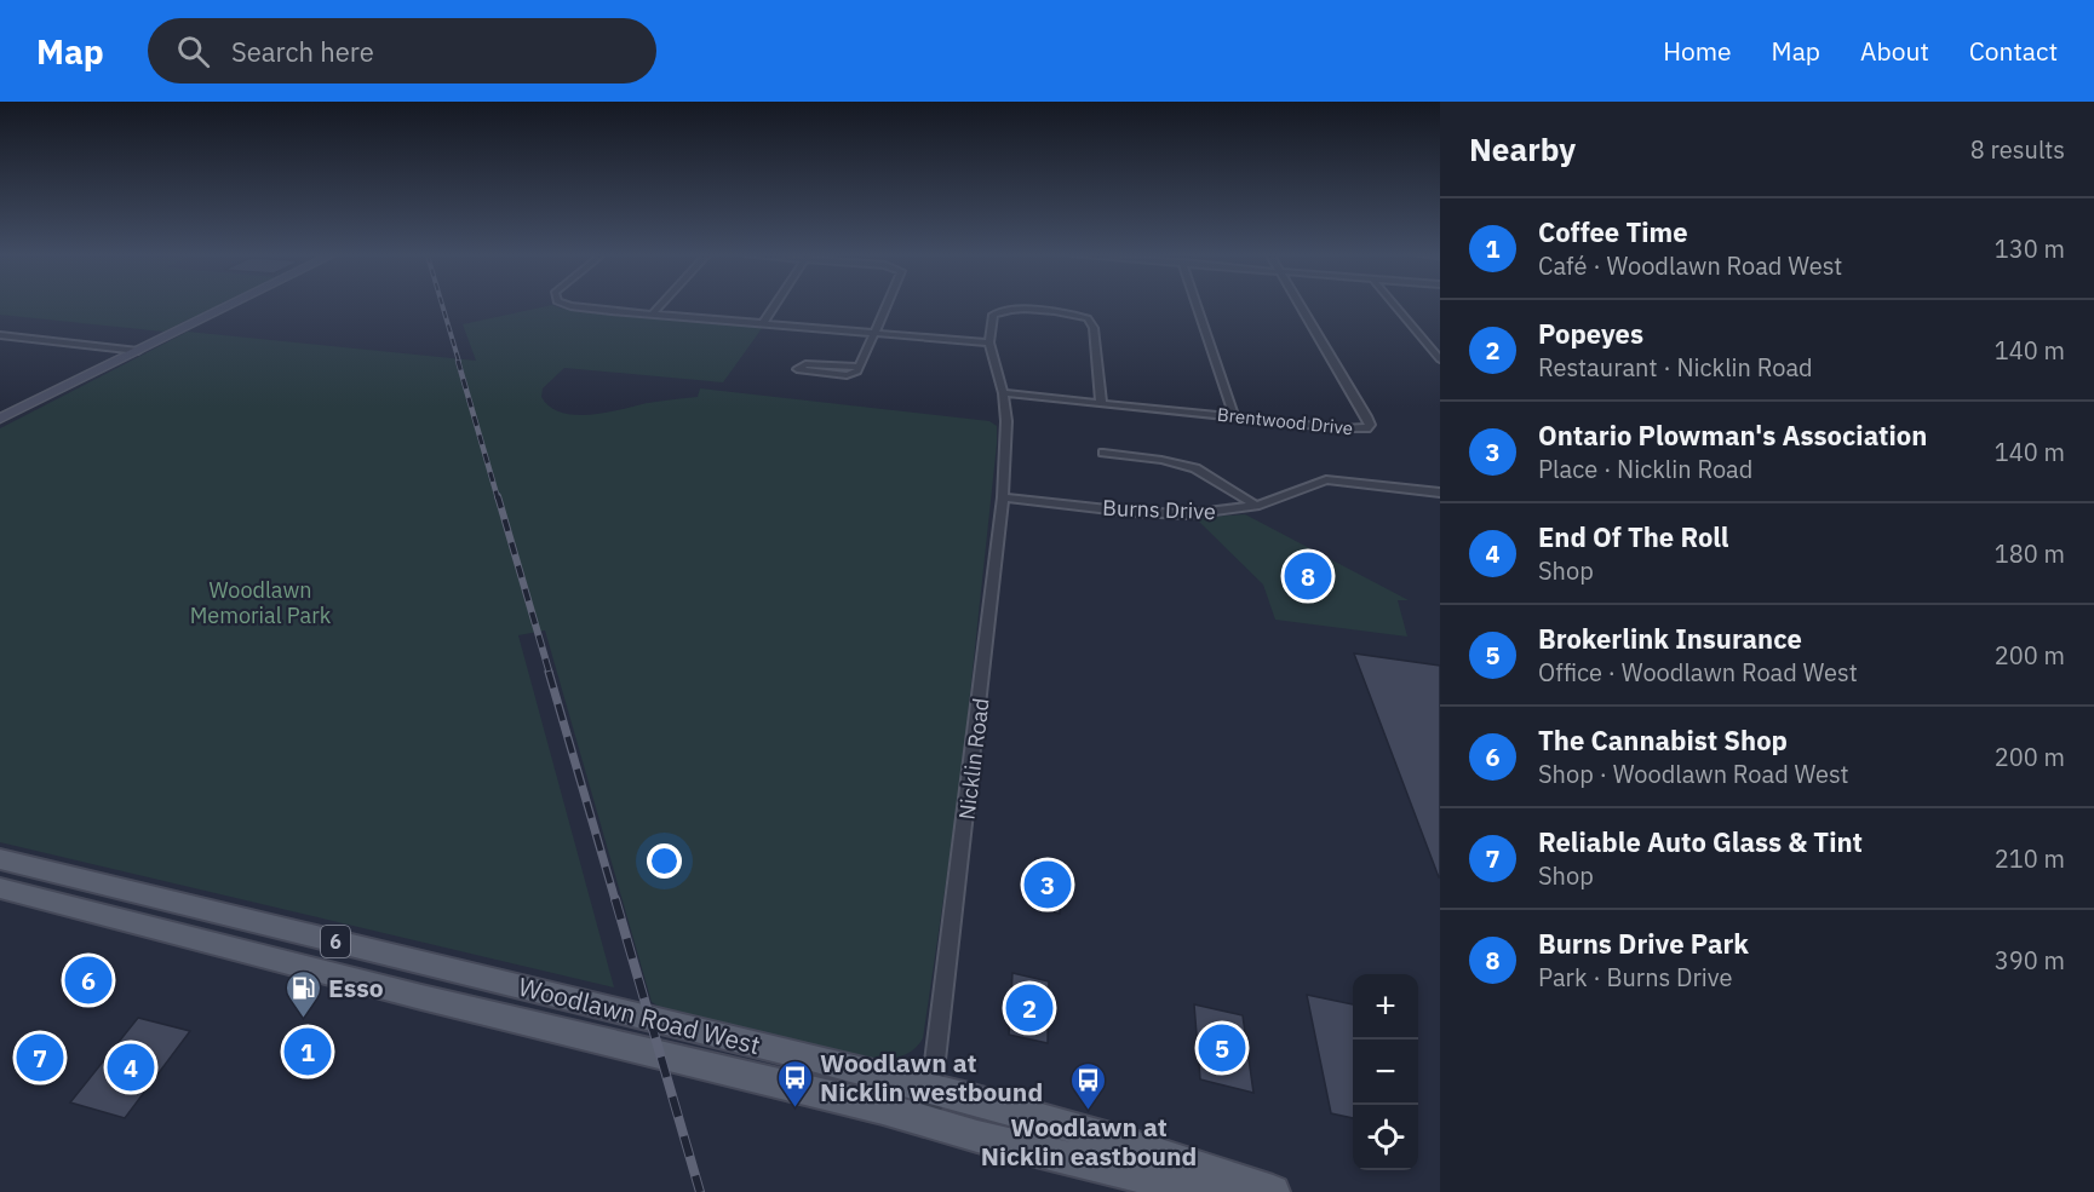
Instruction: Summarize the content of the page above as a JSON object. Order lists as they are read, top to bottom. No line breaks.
{"streets":{"main road":["6","Woodlawn Road West"],"street":["Brentwood Drive","Burns Drive","Nicklin Road"]},"crossings":[["Brentwood Drive","Nicklin Road"],["Burns Drive","Nicklin Road"],["Nicklin Road","Woodlawn Road West"]],"parks":["Woodlawn Memorial Park"],"places":{"fuel station":["Esso"],"bus stop":["Woodlawn at Nicklin westbound","Woodlawn at Nicklin eastbound"]},"page":{"header":"Map","search":"Search here","nav":["Home","Map","About","Contact"],"heading":["Nearby","8 results"],"list":[{"mark":"1","name":"Coffee Time","note":"Café · Woodlawn Road West","value":"130 m"},{"mark":"2","name":"Popeyes","note":"Restaurant · Nicklin Road","value":"140 m"},{"mark":"3","name":"Ontario Plowman's Association","note":"Place · Nicklin Road","value":"140 m"},{"mark":"4","name":"End Of The Roll","note":"Shop","value":"180 m"},{"mark":"5","name":"Brokerlink Insurance","note":"Office · Woodlawn Road West","value":"200 m"},{"mark":"6","name":"The Cannabist Shop","note":"Shop · Woodlawn Road West","value":"200 m"},{"mark":"7","name":"Reliable Auto Glass & Tint","note":"Shop","value":"210 m"},{"mark":"8","name":"Burns Drive Park","note":"Park · Burns Drive","value":"390 m"}],"pins":["8","3","6","2","5","1","7","4"],"map_buttons":["+","−"]}}
